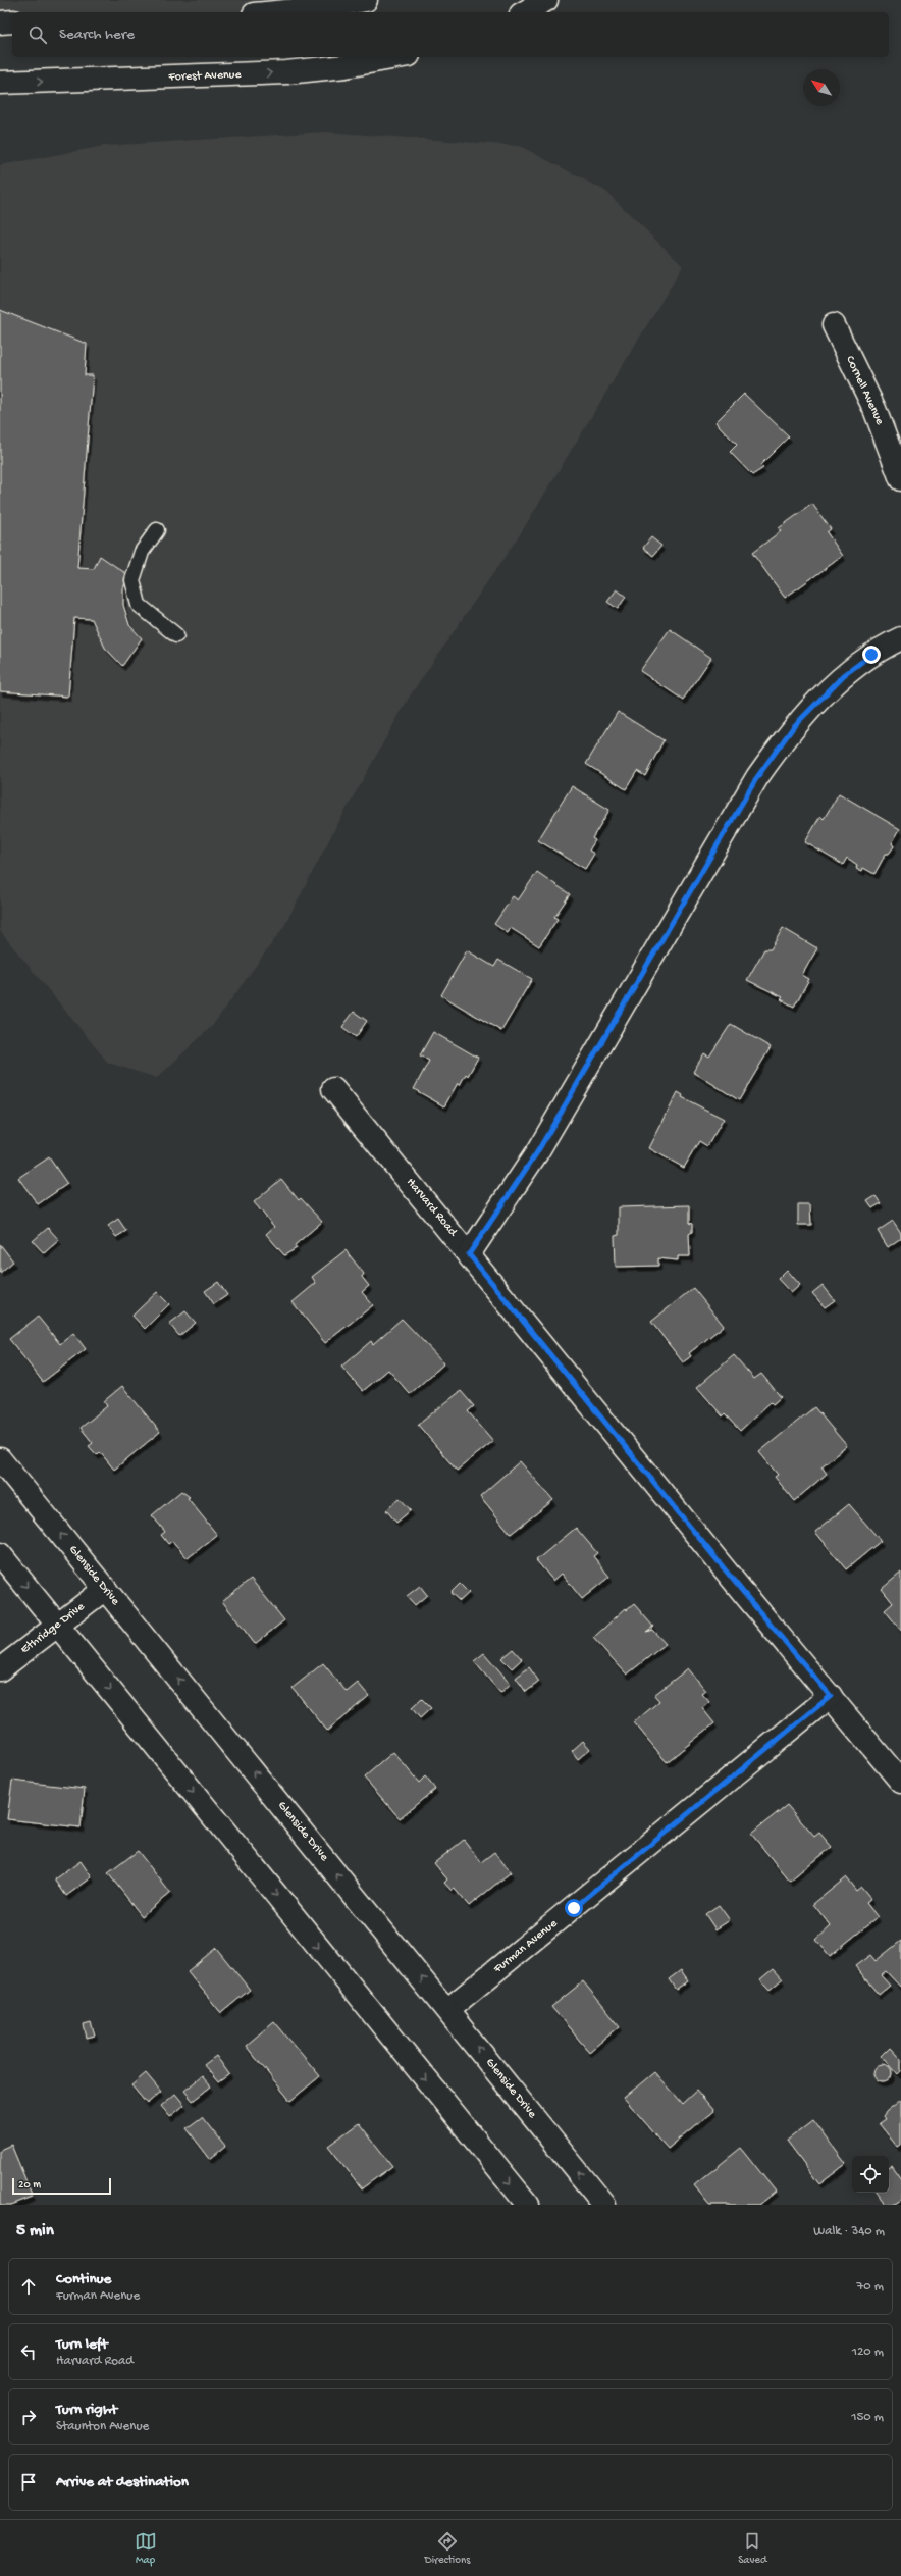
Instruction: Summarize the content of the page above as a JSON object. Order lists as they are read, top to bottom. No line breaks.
{"streets":{"street":["Forest Avenue","Cornell Avenue","Harvard Road","Glenside Drive","Ethridge Drive","Furman Avenue"]},"crossings":[["Harvard Road","Furman Avenue"],["Glenside Drive","Ethridge Drive"],["Glenside Drive","Furman Avenue"]],"one_way":["Forest Avenue"],"scale_bar":"20 m","north":"top left","page":{"search":"Search here","scale":"20 m","heading":["5 min","Walk · 340 m"],"list":[["Continue","Furman Avenue","70 m"],["Turn left","Harvard Road","120 m"],["Turn right","Staunton Avenue","150 m"],"Arrive at destination"],"nav":["Map","Directions","Saved"]}}
